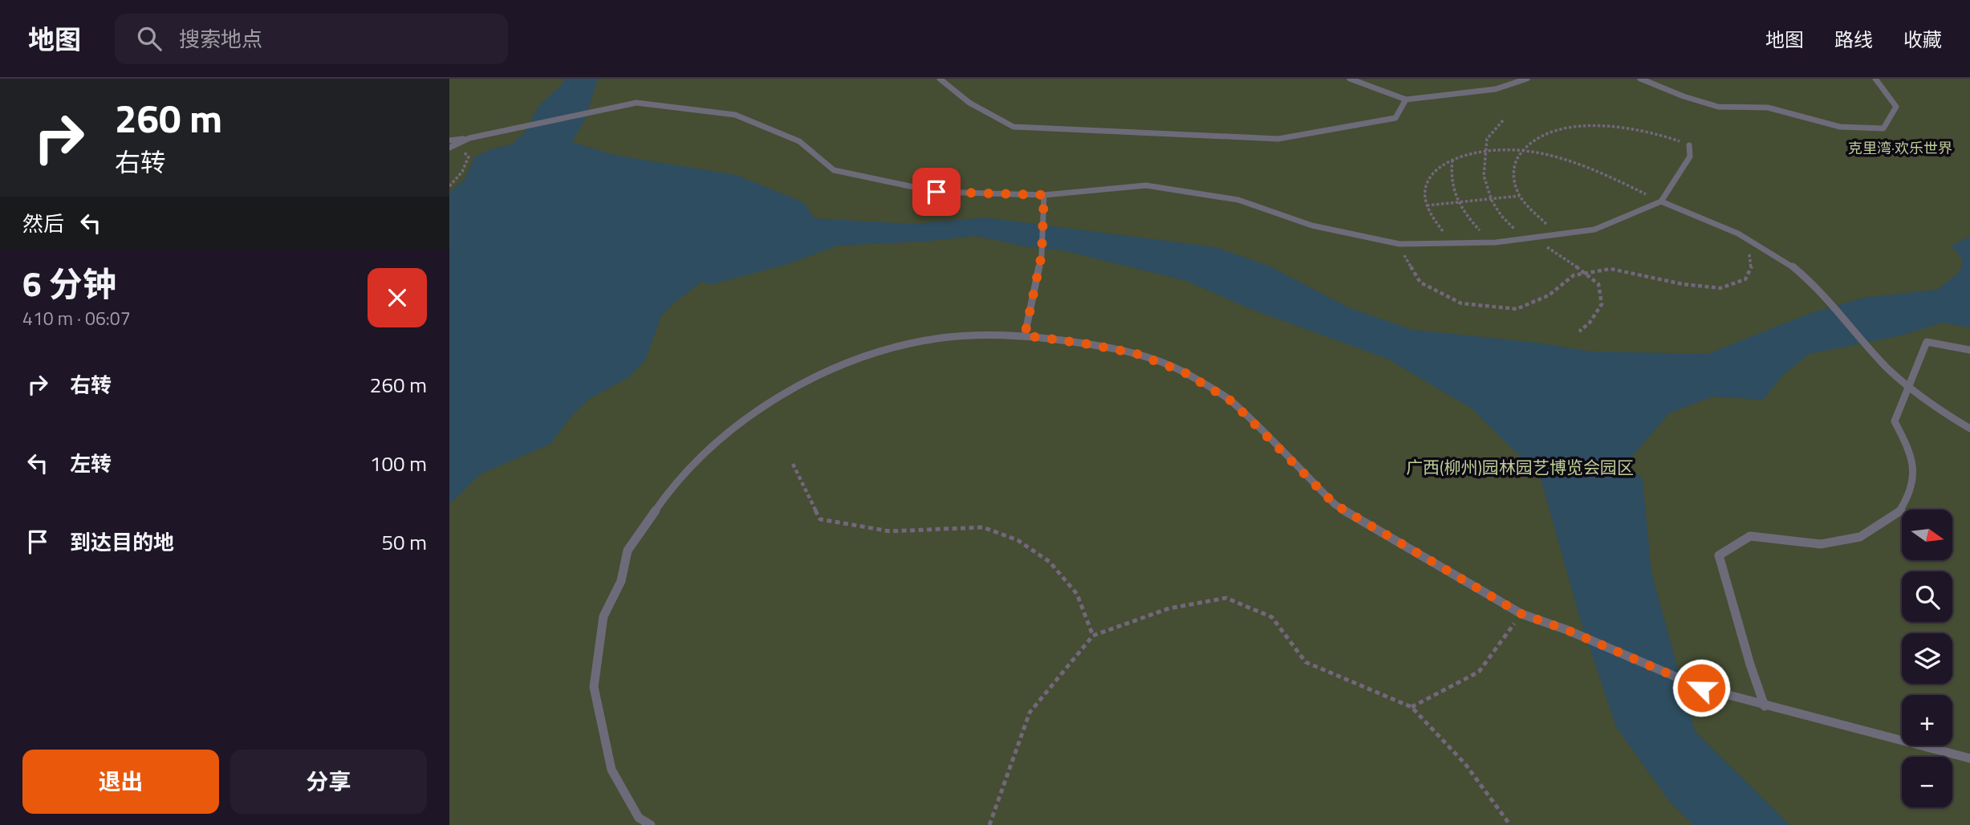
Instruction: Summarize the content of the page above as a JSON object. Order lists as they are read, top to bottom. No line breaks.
{"parks":["克里湾·欢乐世界","广西(柳州)园林园艺博览会园区"],"north":"right","page":{"header":"地图","search":"搜索地点","nav":["地图","路线","收藏"],"turn":["260 m","右转"],"then":"然后","heading":["6 分钟","410 m · 06:07"],"list":[{"name":"右转","value":"260 m"},{"name":"左转","value":"100 m"},{"name":"到达目的地","value":"50 m"}],"map_buttons":["+","−"],"buttons":["退出","分享"]}}
